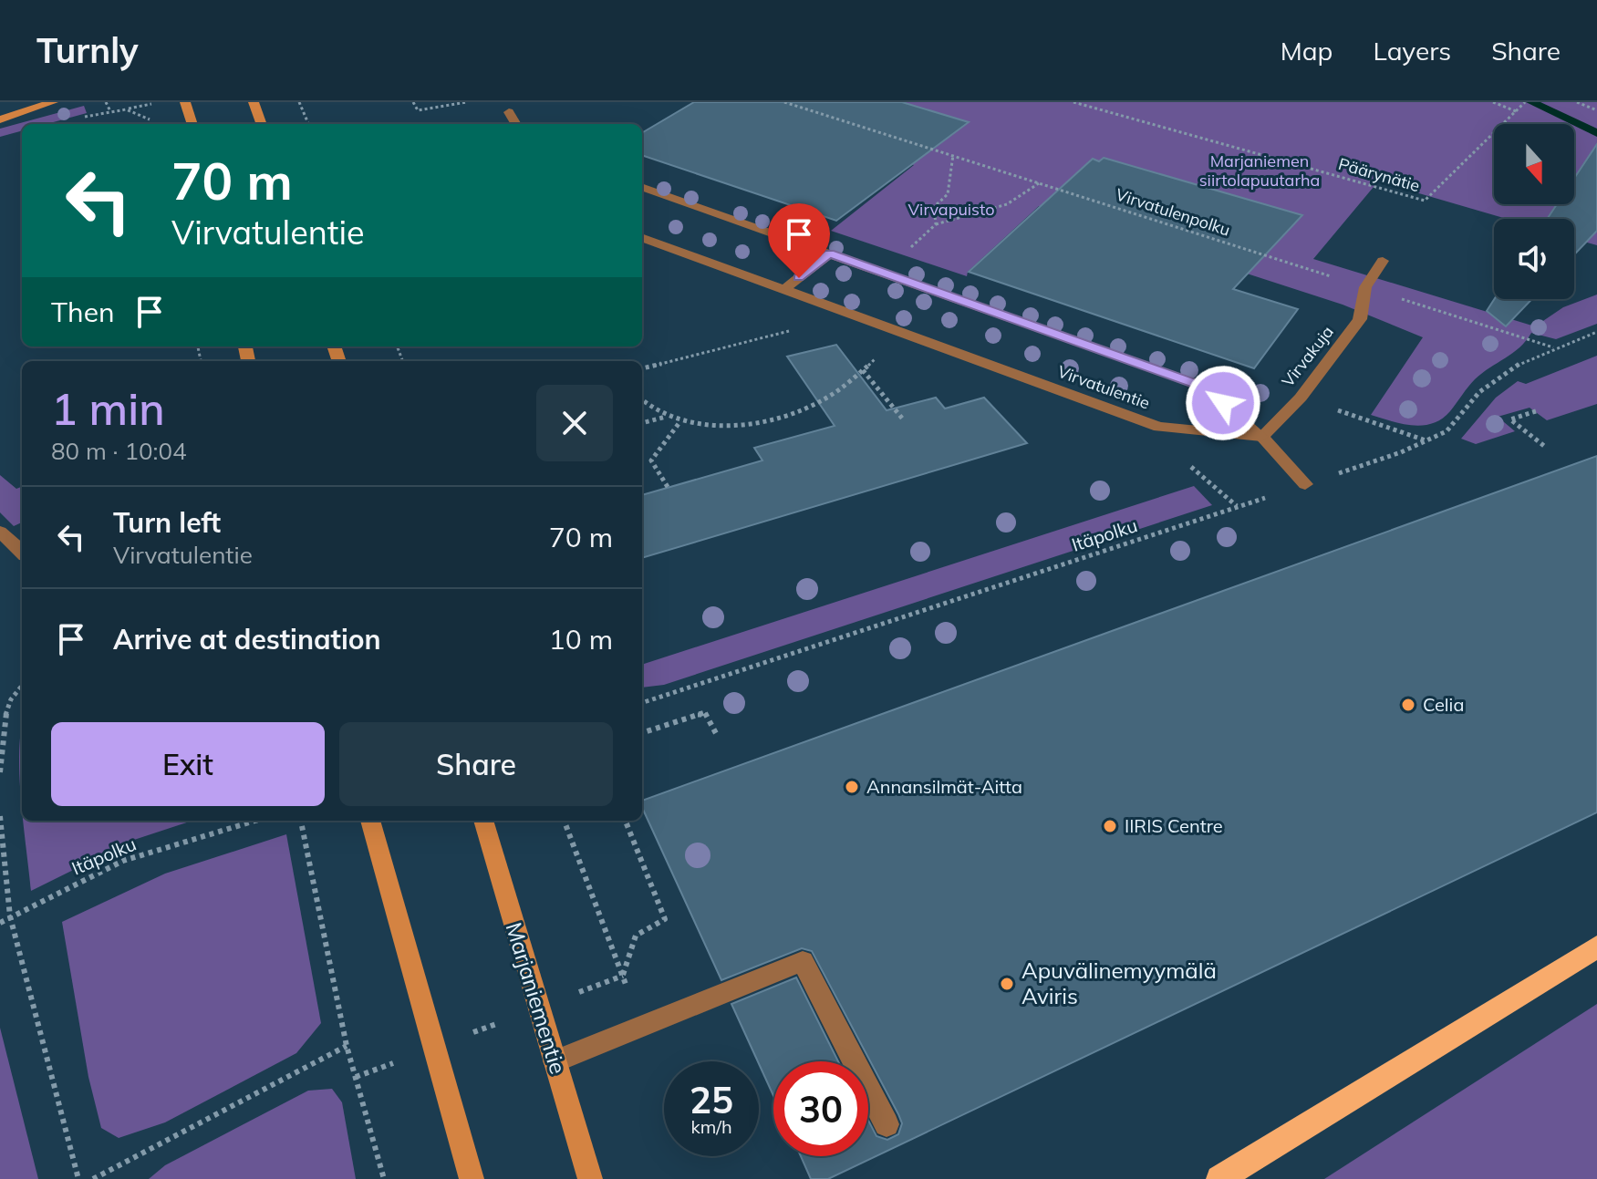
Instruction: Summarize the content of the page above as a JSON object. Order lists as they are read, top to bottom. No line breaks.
{"streets":{"main road":["Marjaniementie"],"street":["Virvakuja","Virvatulentie"],"path":["Päärynätie","Virvatulenpolku","Itäpolku"]},"crossings":[["Virvatulenpolku","Virvakuja"],["Virvatulenpolku","Itäpolku"],["Virvakuja","Virvatulentie"]],"parks":["Marjaniemen siirtolapuutarha","Virvapuisto"],"places":["Celia","Annansilmät-Aitta","IIRIS Centre","Apuvälinemyymälä Aviris"],"north":"bottom","page":{"header":"Turnly","nav":["Map","Layers","Share"],"turn":["70 m","Virvatulentie"],"then":"Then","heading":["1 min","80 m · 10:04"],"list":[{"name":"Turn left","note":"Virvatulentie","value":"70 m"},{"name":"Arrive at destination","value":"10 m"}],"buttons":["Exit","Share"],"speed":"25 km/h","limit":"30"}}
